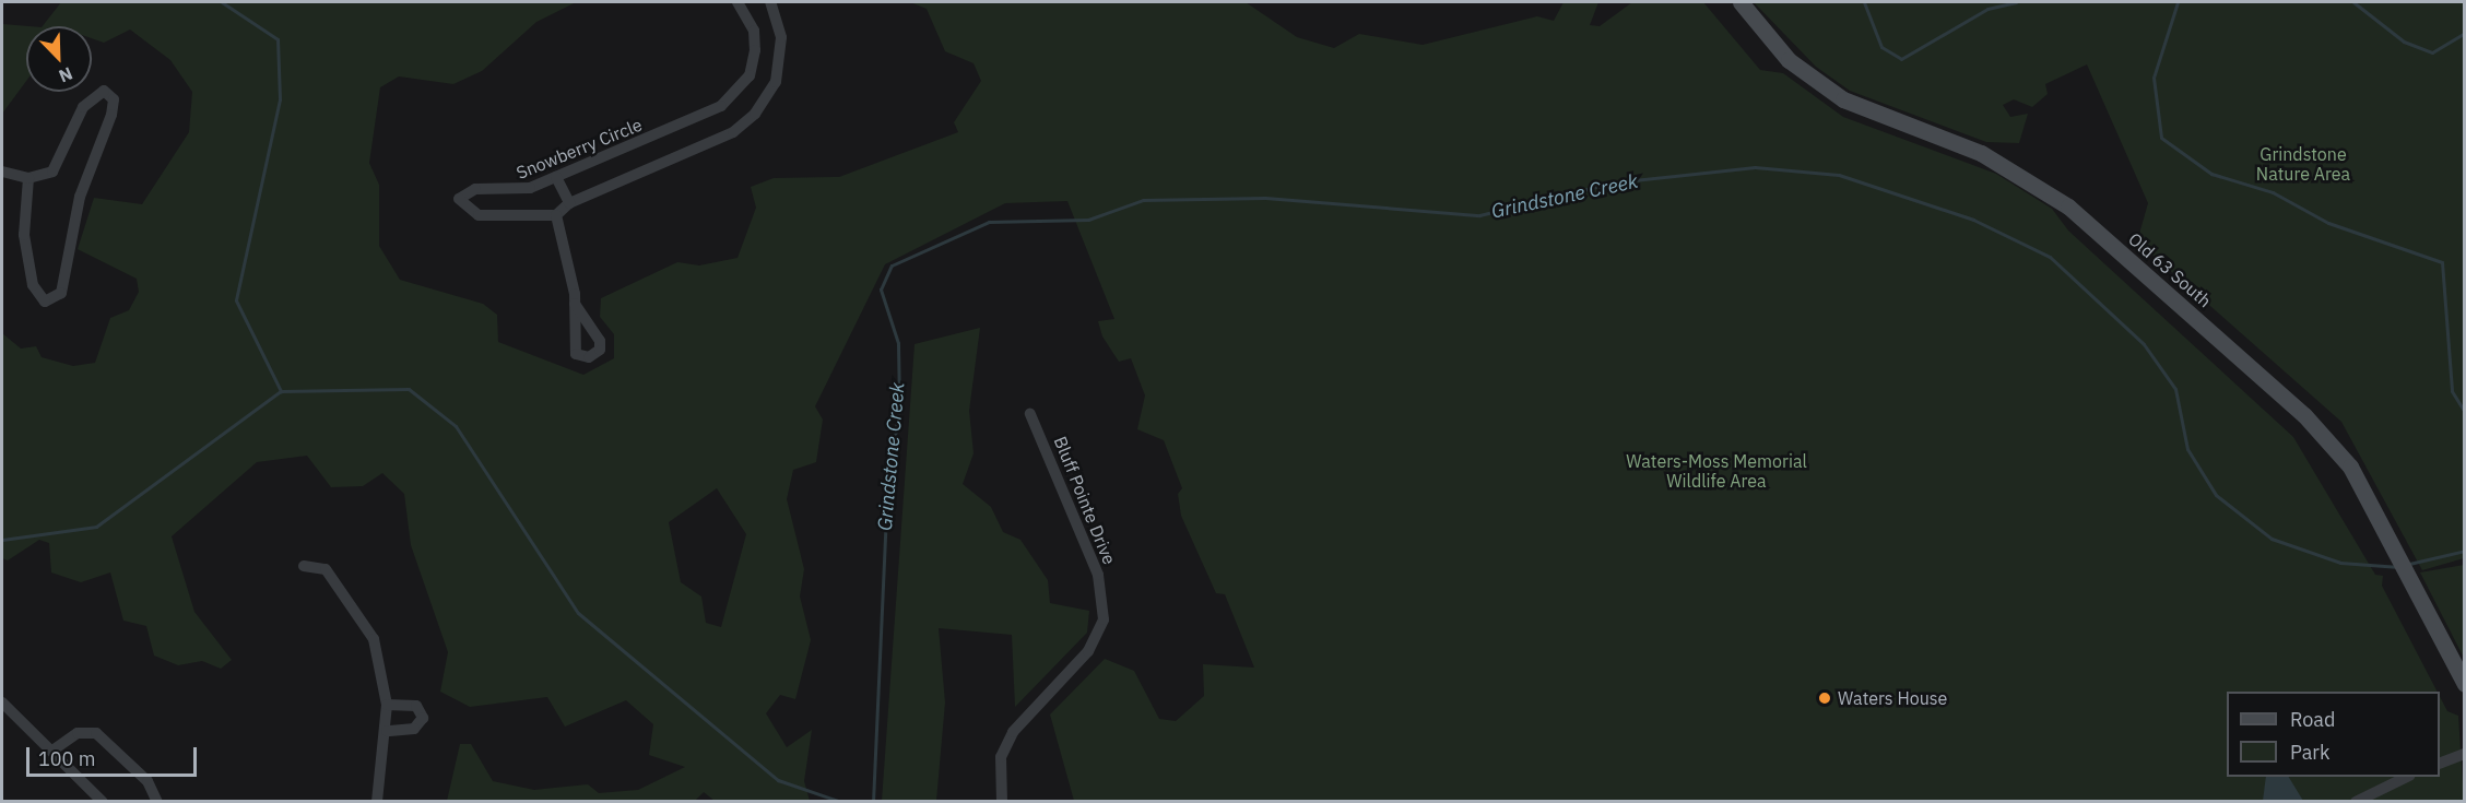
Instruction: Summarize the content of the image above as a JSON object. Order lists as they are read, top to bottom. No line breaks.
{"streets":{"main road":["Old 63 South"],"street":["Snowberry Circle","Bluff Pointe Drive"]},"water":["Grindstone Creek"],"parks":["Grindstone Nature Area","Waters-Moss Memorial Wildlife Area"],"places":["Waters House"],"legend":["Road","Park"],"scale_bar":"100 m","north":"bottom right"}
